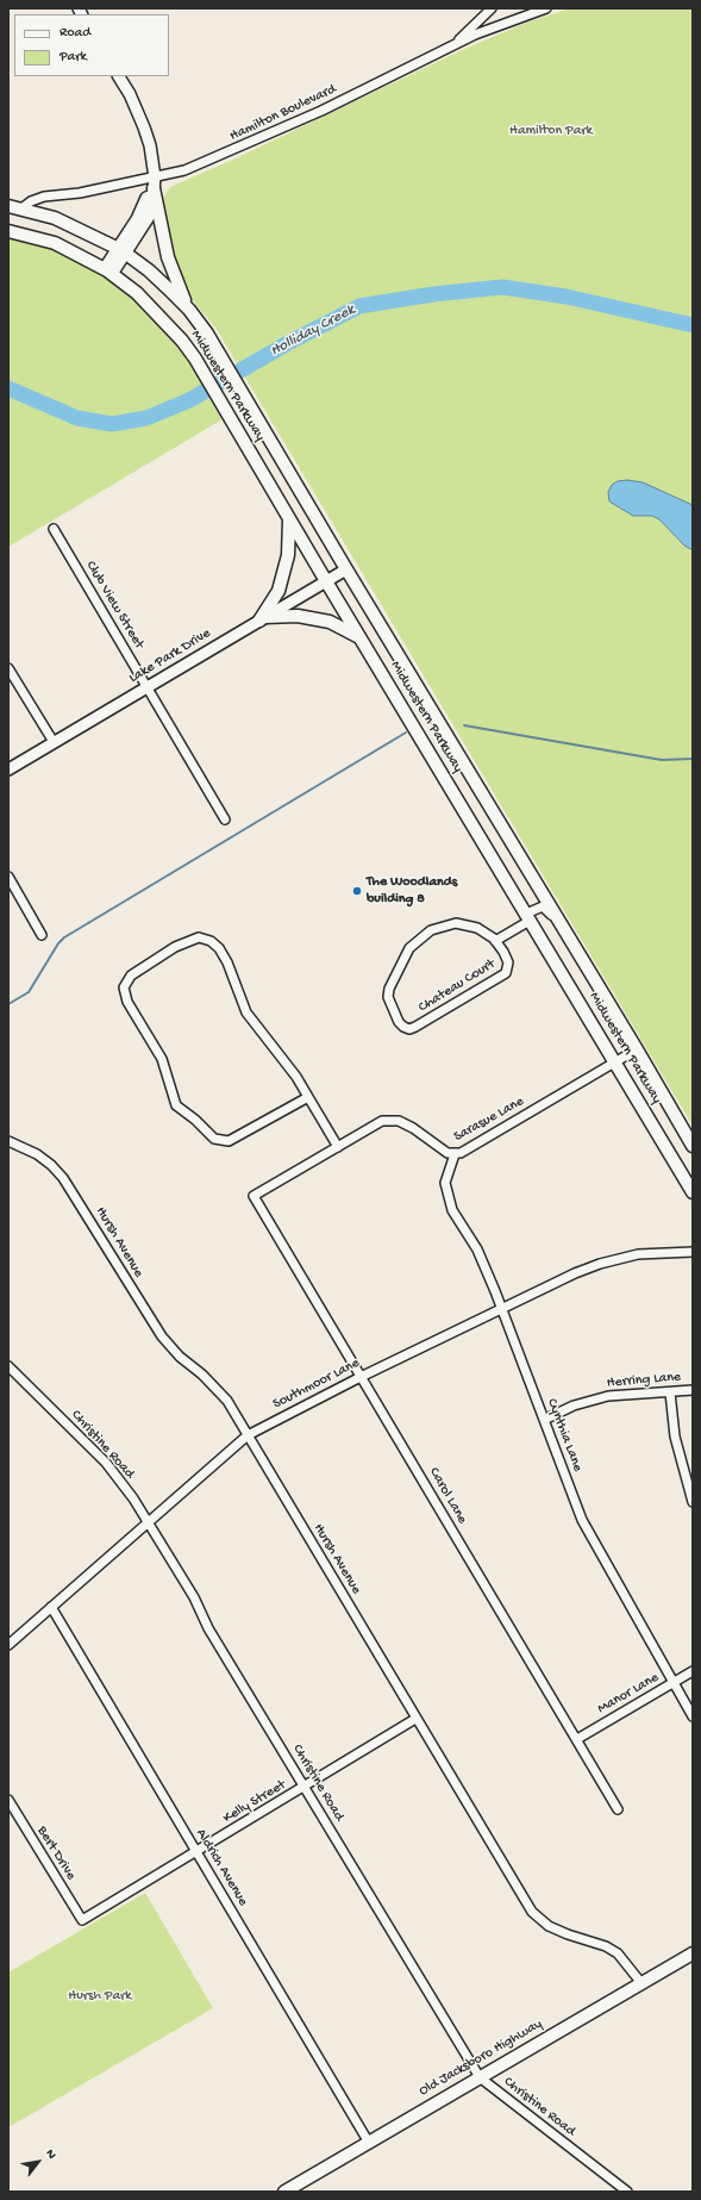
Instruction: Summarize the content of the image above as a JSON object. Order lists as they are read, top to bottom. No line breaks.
{"streets":{"main road":["Midwestern Parkway","Old Jacksboro Highway"],"street":["Hamilton Boulevard","Club View Street","Lake Park Drive","Chateau Court","Sarasue Lane","Hursh Avenue","Herring Lane","Southmoor Lane","Cynthia Lane","Christine Road","Carol Lane","Manor Lane","Kelly Street","Bert Drive","Aldrich Avenue"]},"crossings":[["Hamilton Boulevard","Midwestern Parkway"],["Midwestern Parkway","Lake Park Drive"],["Midwestern Parkway","Chateau Court"],["Midwestern Parkway","Sarasue Lane"],["Club View Street","Lake Park Drive"],["Sarasue Lane","Cynthia Lane"],["Sarasue Lane","Carol Lane"],["Hursh Avenue","Southmoor Lane"],["Hursh Avenue","Kelly Street"],["Hursh Avenue","Old Jacksboro Highway"],["Herring Lane","Cynthia Lane"],["Southmoor Lane","Cynthia Lane"],["Southmoor Lane","Christine Road"],["Southmoor Lane","Carol Lane"],["Southmoor Lane","Aldrich Avenue"],["Cynthia Lane","Manor Lane"],["Christine Road","Kelly Street"],["Christine Road","Old Jacksboro Highway"],["Carol Lane","Manor Lane"],["Kelly Street","Bert Drive"],["Kelly Street","Aldrich Avenue"],["Aldrich Avenue","Old Jacksboro Highway"]],"water":["Holliday Creek"],"parks":["Hamilton Park","Hursh Park"],"places":["The Woodlands building 8"],"legend":["Road","Park"],"north":"top right"}
